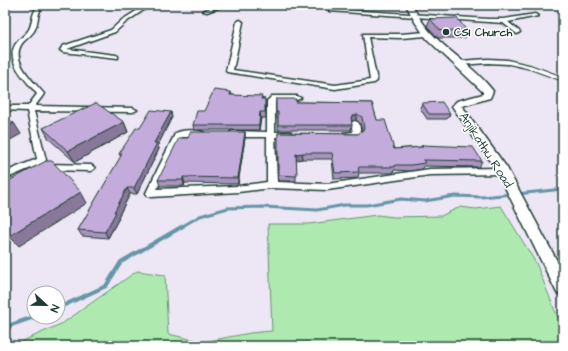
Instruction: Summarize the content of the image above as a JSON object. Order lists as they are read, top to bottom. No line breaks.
{"streets":{"street":["Anjikathu Road"]},"places":["CSI Church"],"north":"right"}
